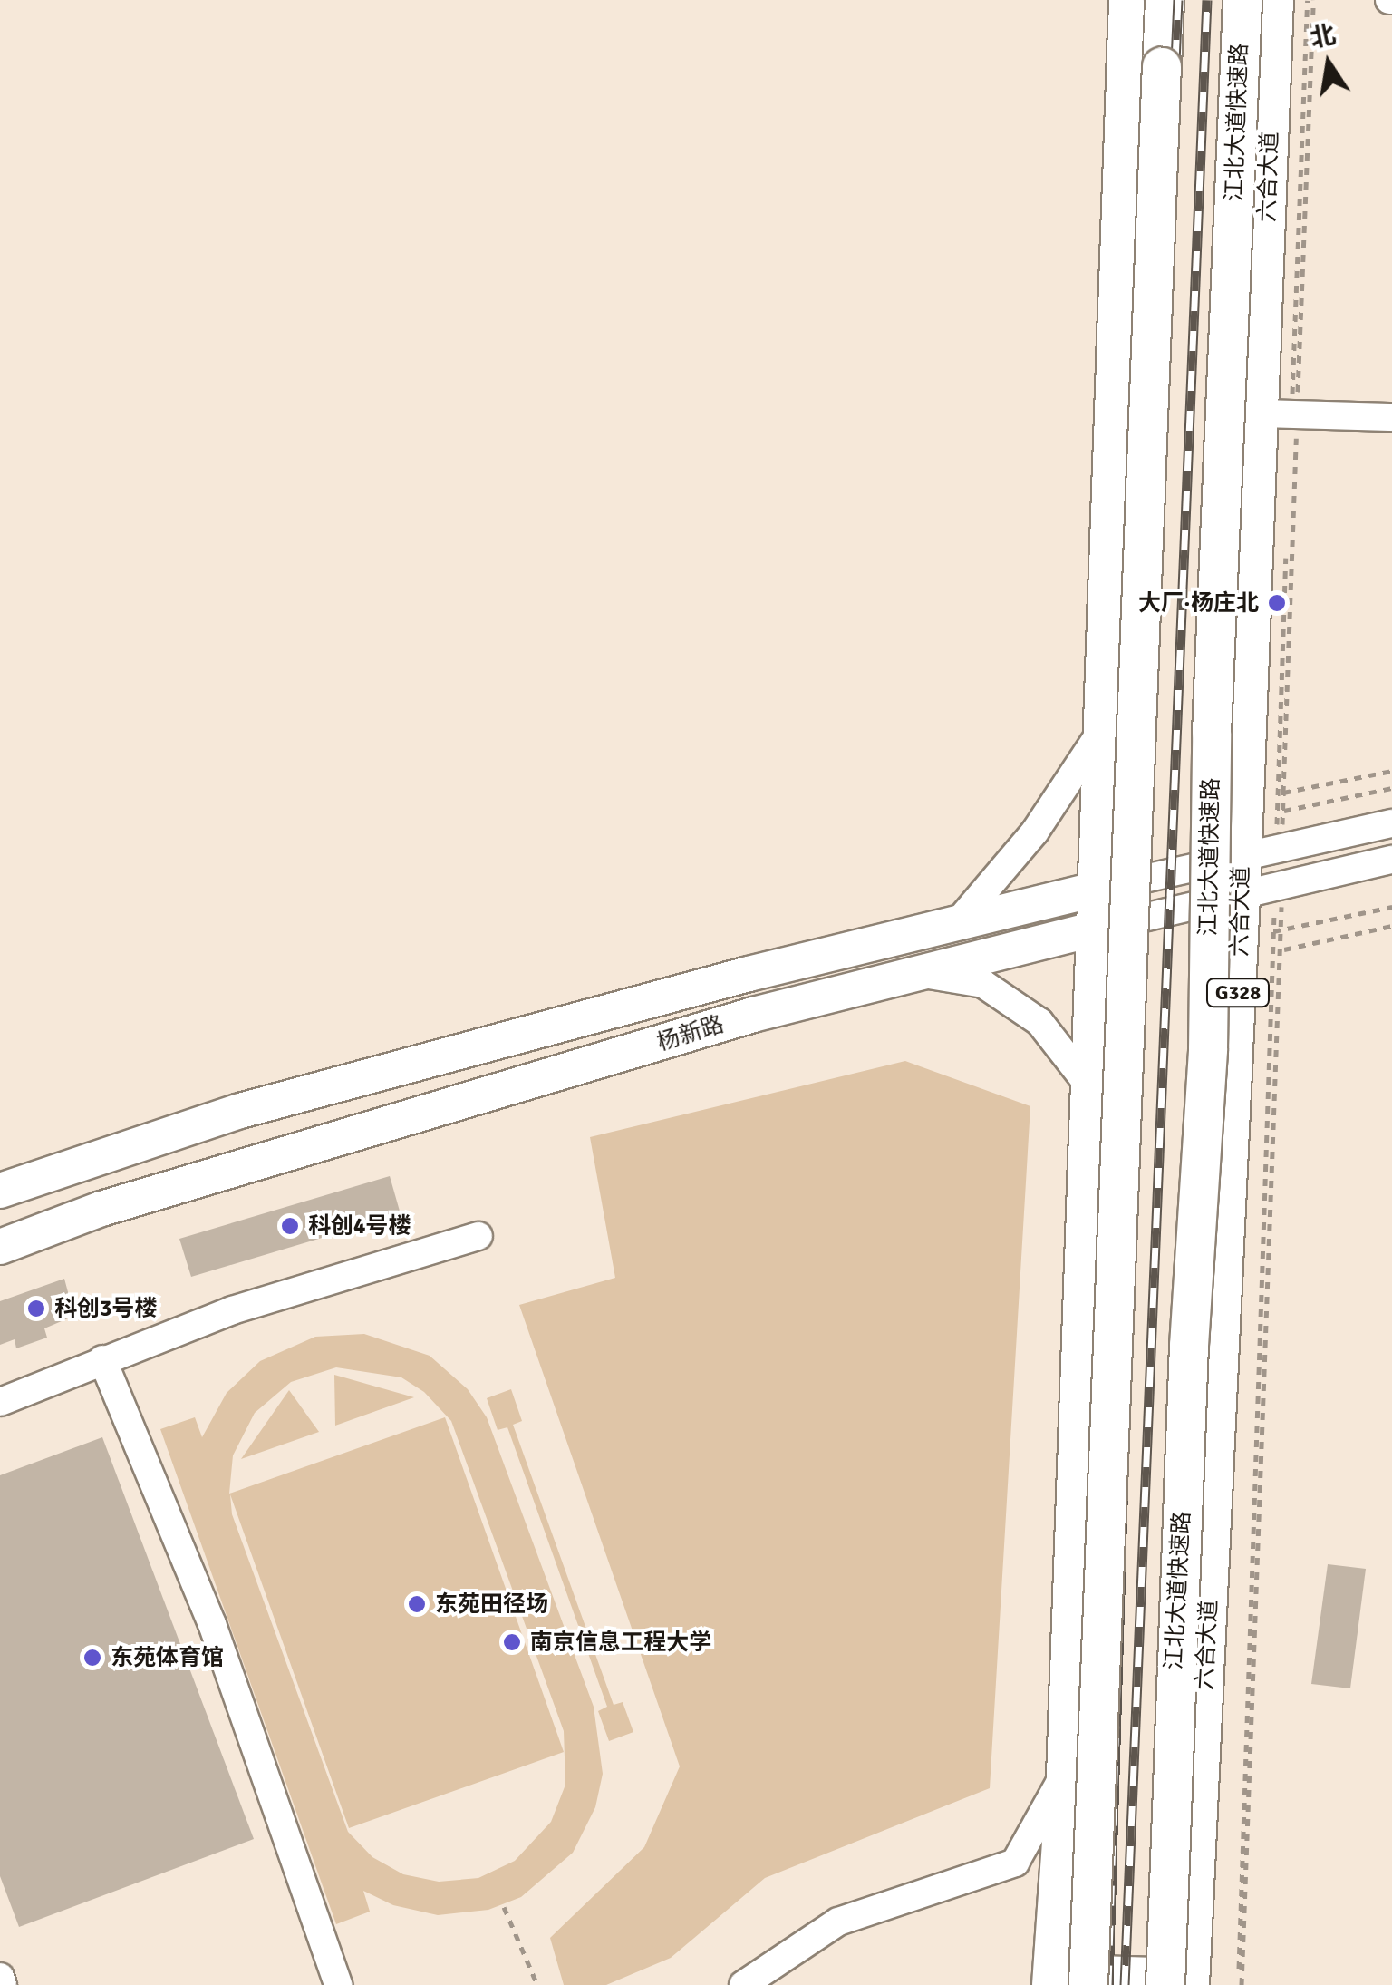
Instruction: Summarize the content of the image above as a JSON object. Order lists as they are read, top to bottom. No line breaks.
{"streets":{"highway":["江北大道快速路","G328"],"main road":["六合大道","杨新路"]},"crossings":[["六合大道","杨新路"]],"places":["大厂·杨庄北","科创4号楼","科创3号楼","东苑田径场","南京信息工程大学","东苑体育馆"],"north":"top"}
